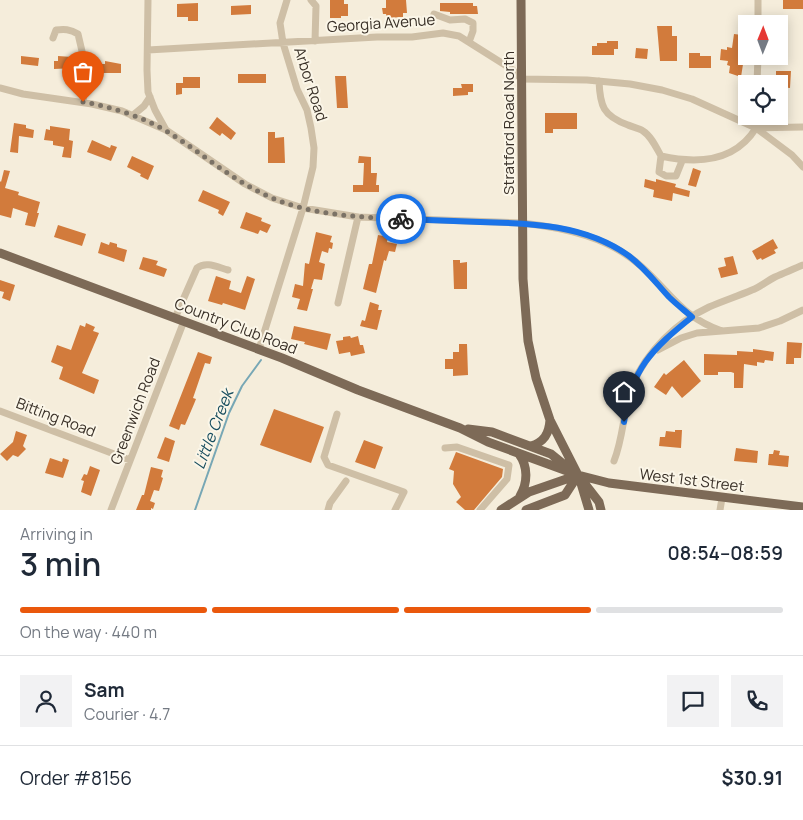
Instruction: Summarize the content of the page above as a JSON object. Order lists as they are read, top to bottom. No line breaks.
{"streets":{"main road":["Stratford Road North","Country Club Road","West 1st Street"],"street":["Georgia Avenue","Arbor Road","Greenwich Road","Bitting Road"]},"crossings":[["Georgia Avenue","Arbor Road"],["Georgia Avenue","Stratford Road North"],["Arbor Road","Country Club Road"],["Stratford Road North","Country Club Road"],["Stratford Road North","West 1st Street"],["Country Club Road","Greenwich Road"],["Country Club Road","West 1st Street"],["Greenwich Road","Bitting Road"]],"water":["Little Creek"],"north":"top","page":{"heading":["3 min","Arriving in","08:54–08:59"],"panel":["Sam","Courier · 4.7","Order #8156","$30.91"],"bar":"On the way · 440 m"}}
